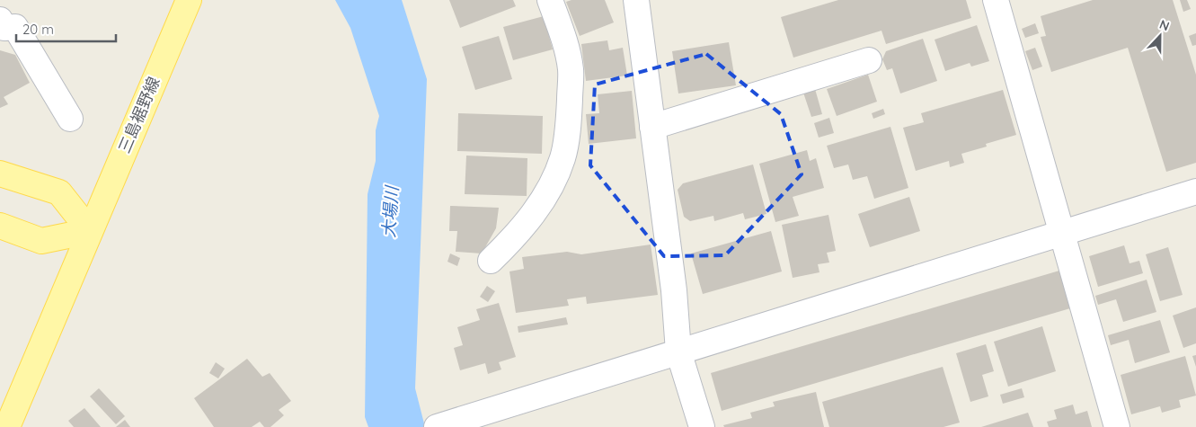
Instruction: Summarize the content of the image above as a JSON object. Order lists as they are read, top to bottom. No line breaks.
{"streets":{"main road":["三島裾野線"]},"water":["大場川"],"scale_bar":"20 m","north":"top"}
